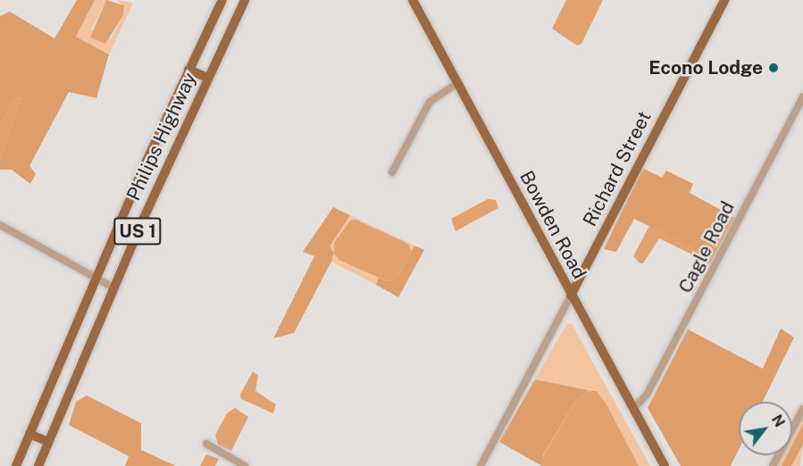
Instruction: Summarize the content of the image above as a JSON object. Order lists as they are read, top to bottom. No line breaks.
{"streets":{"main road":["Philips Highway","Richard Street","Bowden Road","US 1"],"street":["Cagle Road"]},"crossings":[["Richard Street","Bowden Road"],["Bowden Road","Cagle Road"]],"places":["Econo Lodge"],"north":"top right"}
